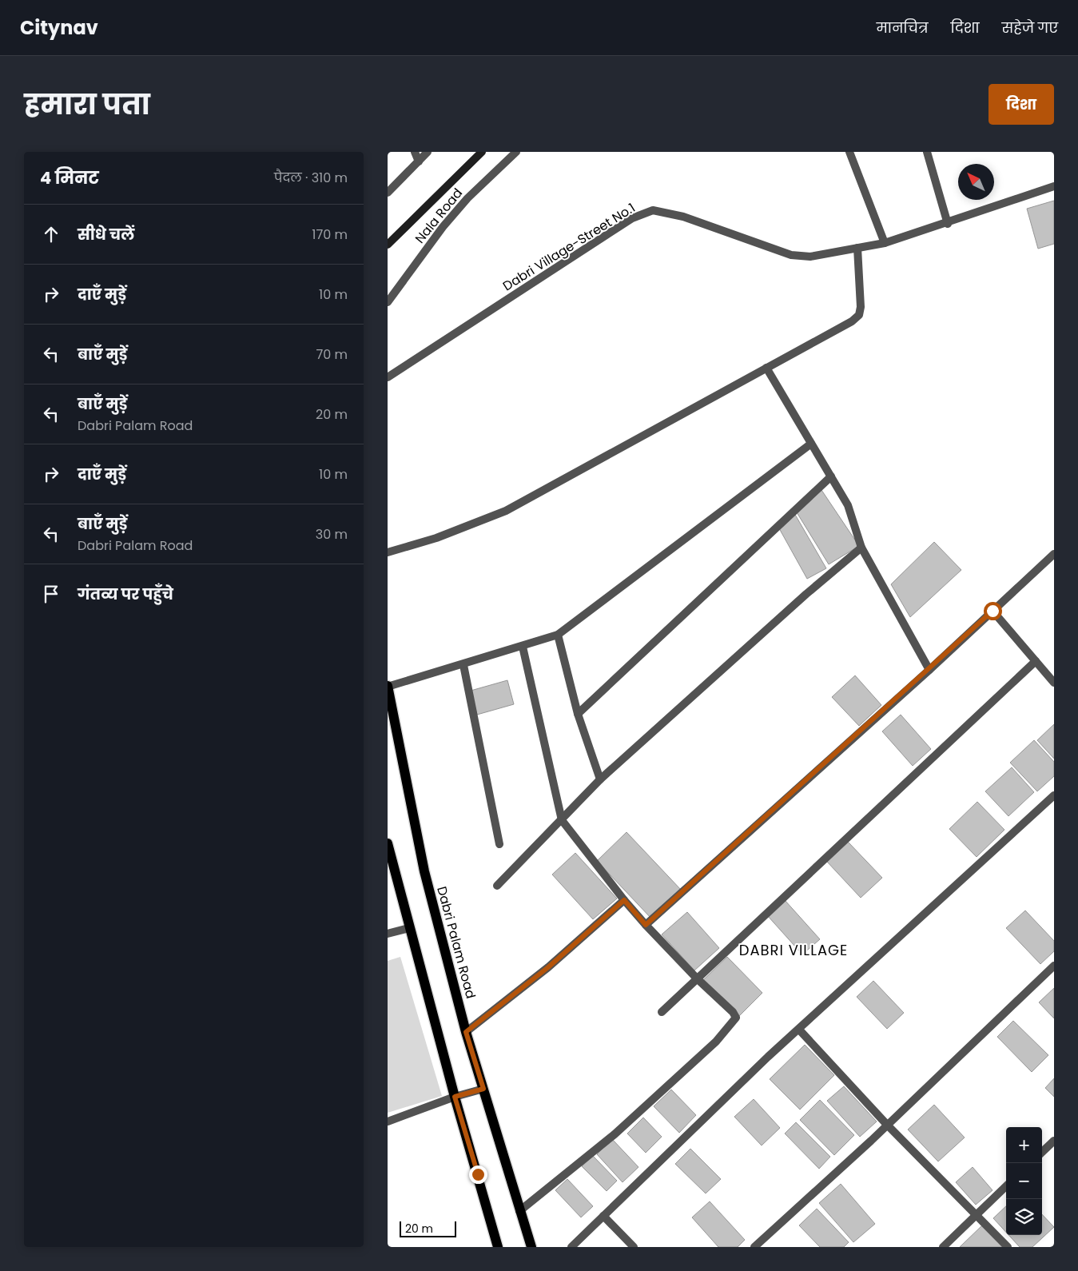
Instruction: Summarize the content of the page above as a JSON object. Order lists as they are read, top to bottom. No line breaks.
{"streets":{"main road":["Dabri Palam Road"],"street":["Nala Road","Dabri Village-Street No.1"]},"districts":["DABRI VILLAGE"],"scale_bar":"20 m","north":"top left","page":{"header":"Citynav","nav":["मानचित्र","दिशा","सहेजे गए"],"title":"हमारा पता","buttons":"दिशा","heading":["4 मिनट","पैदल · 310 m"],"list":[["सीधे चलें","170 m"],["दाएँ मुड़ें","10 m"],["बाएँ मुड़ें","70 m"],["बाएँ मुड़ें","Dabri Palam Road","20 m"],["दाएँ मुड़ें","10 m"],["बाएँ मुड़ें","Dabri Palam Road","30 m"],"गंतव्य पर पहुँचे"],"map_buttons":["+","−"],"scale":"20 m"}}
